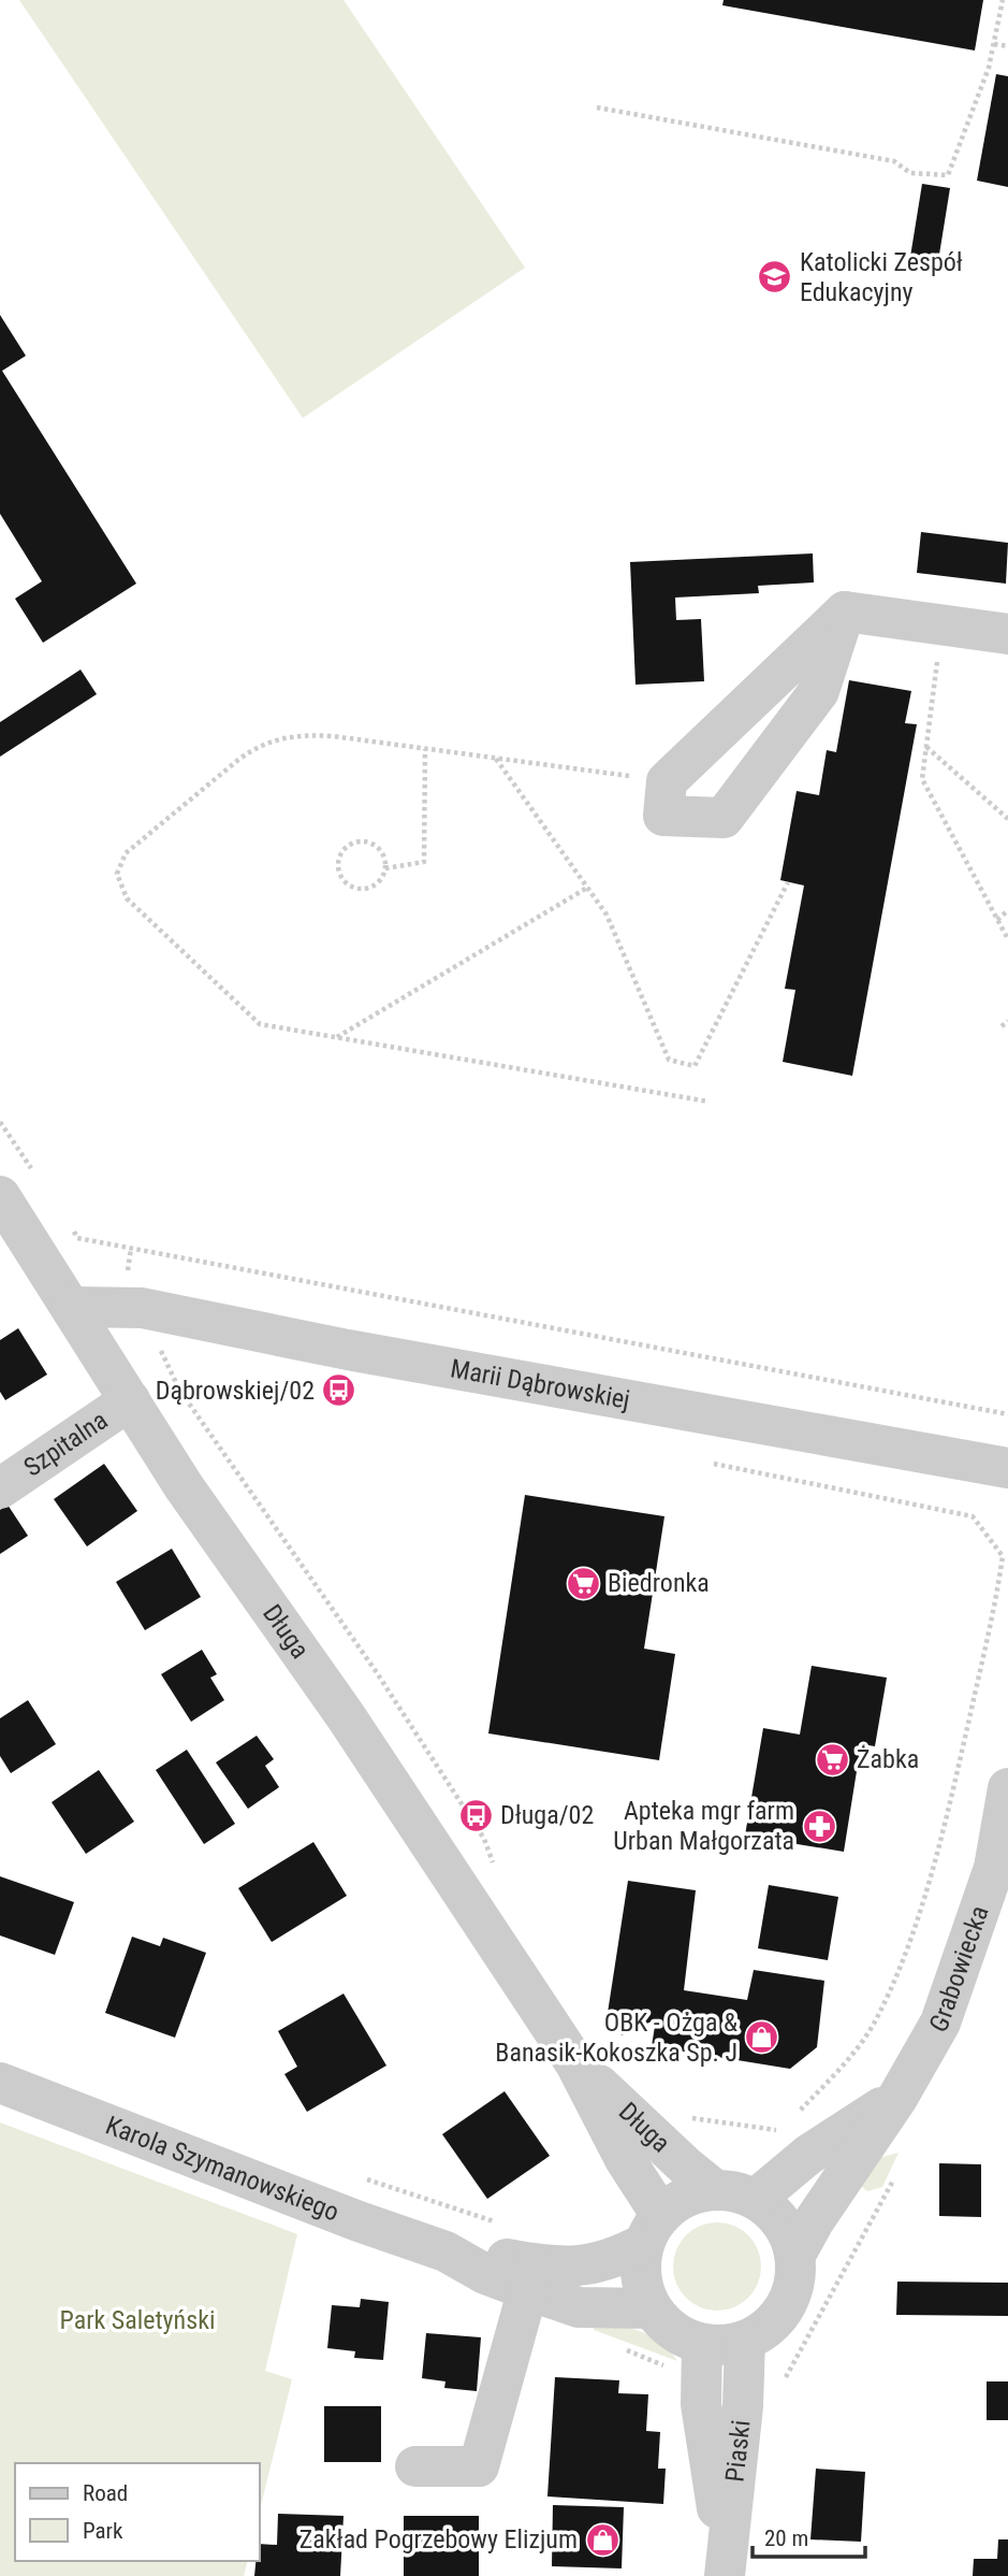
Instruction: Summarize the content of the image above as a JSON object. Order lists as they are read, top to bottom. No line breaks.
{"streets":{"street":["Marii Dąbrowskiej","Szpitalna","Długa","Grabowiecka","Karola Szymanowskiego","Piaski"]},"crossings":[["Marii Dąbrowskiej","Długa"],["Szpitalna","Długa"],["Długa","Grabowiecka"],["Długa","Karola Szymanowskiego"],["Długa","Piaski"],["Grabowiecka","Karola Szymanowskiego"],["Grabowiecka","Piaski"],["Karola Szymanowskiego","Piaski"]],"parks":["Park Saletyński"],"places":{"school or university":["Katolicki Zespół Edukacyjny"],"bus stop":["Dąbrowskiej/02","Długa/02"],"supermarket":["Biedronka","Żabka"],"pharmacy":["Apteka mgr farm Urban Małgorzata"],"shop":["OBK - Ożga & Banasik-Kokoszka Sp. J","Zakład Pogrzebowy Elizjum"]},"legend":["Road","Park"],"scale_bar":"20 m"}
